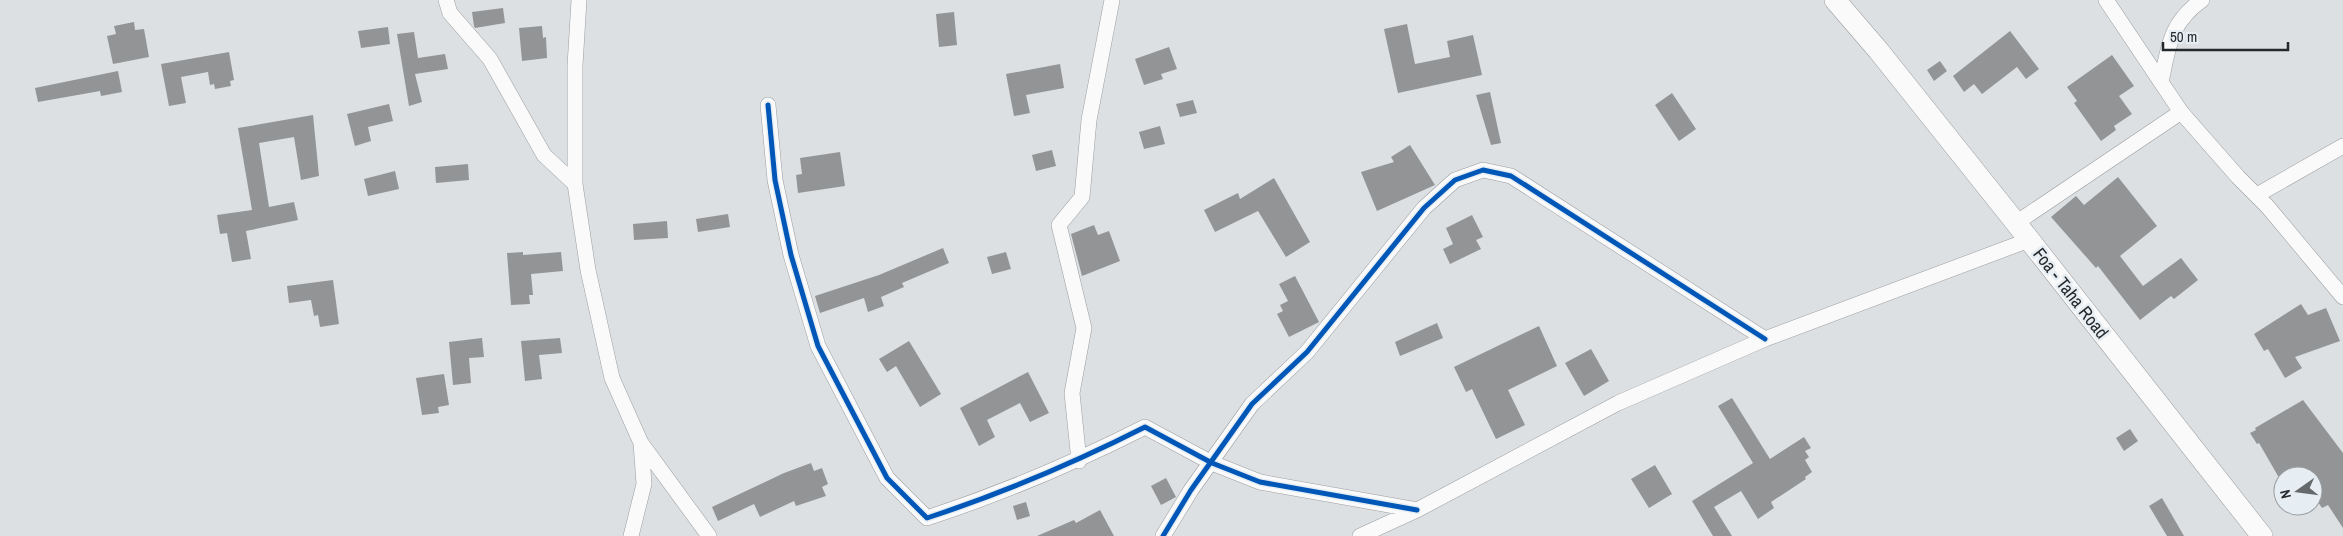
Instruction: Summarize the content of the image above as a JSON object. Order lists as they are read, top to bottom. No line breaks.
{"streets":{"street":["Foa - Taha Road"]},"scale_bar":"50 m","north":"left"}
